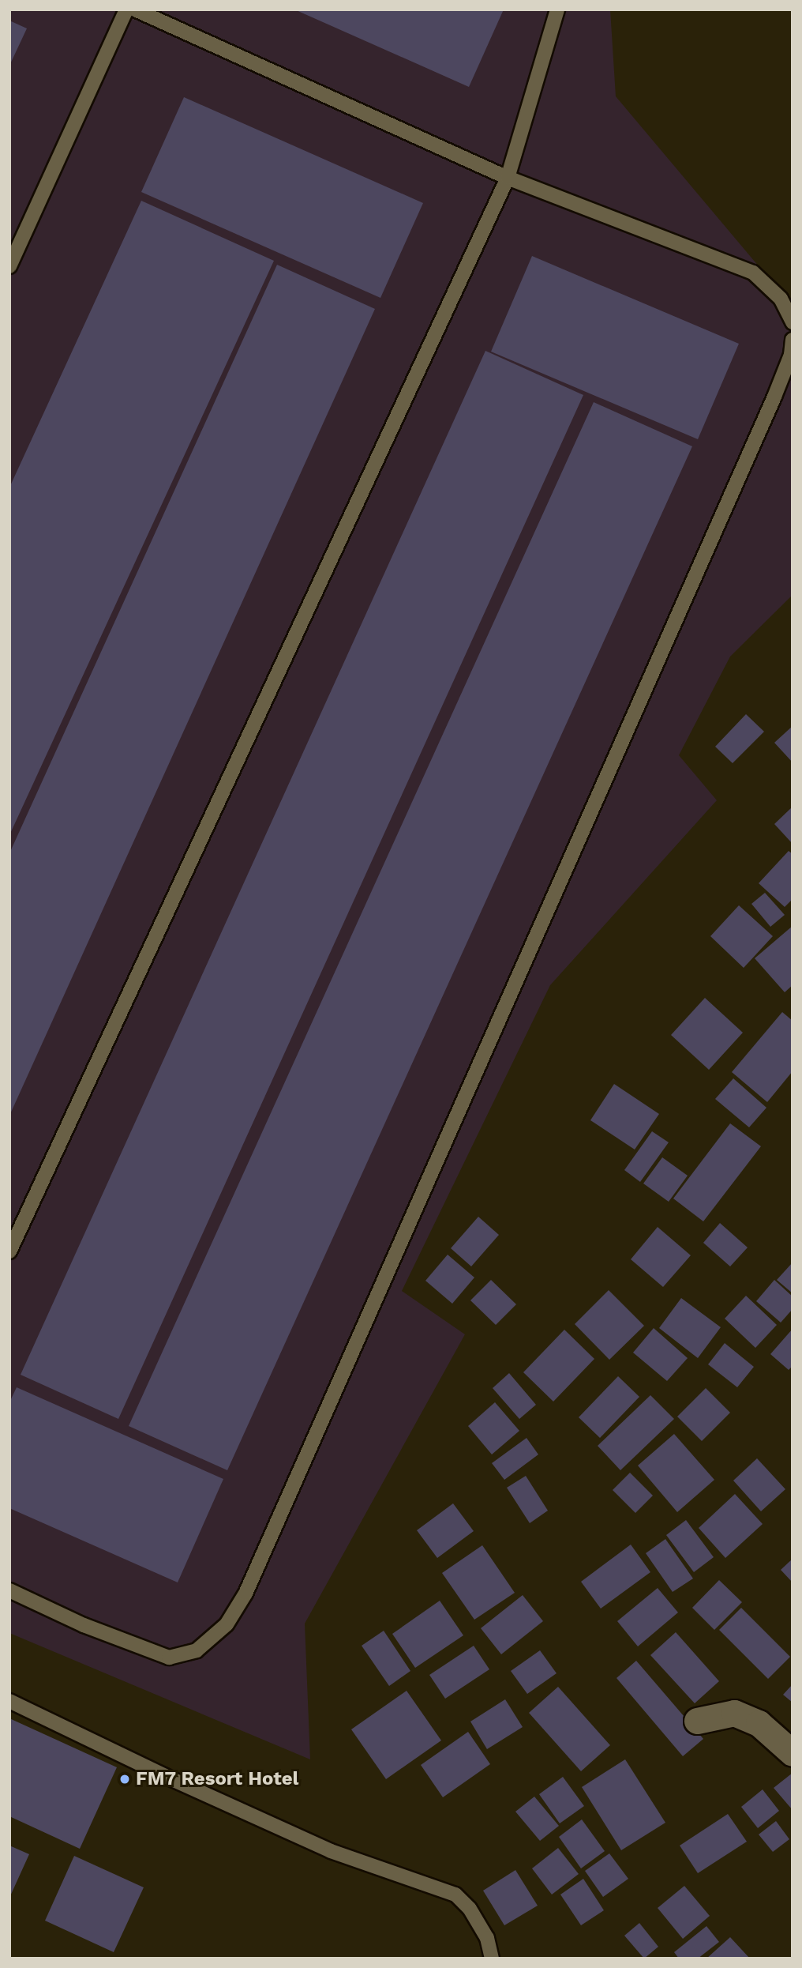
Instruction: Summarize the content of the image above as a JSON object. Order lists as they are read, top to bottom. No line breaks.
{"places":["FM7 Resort Hotel"]}
